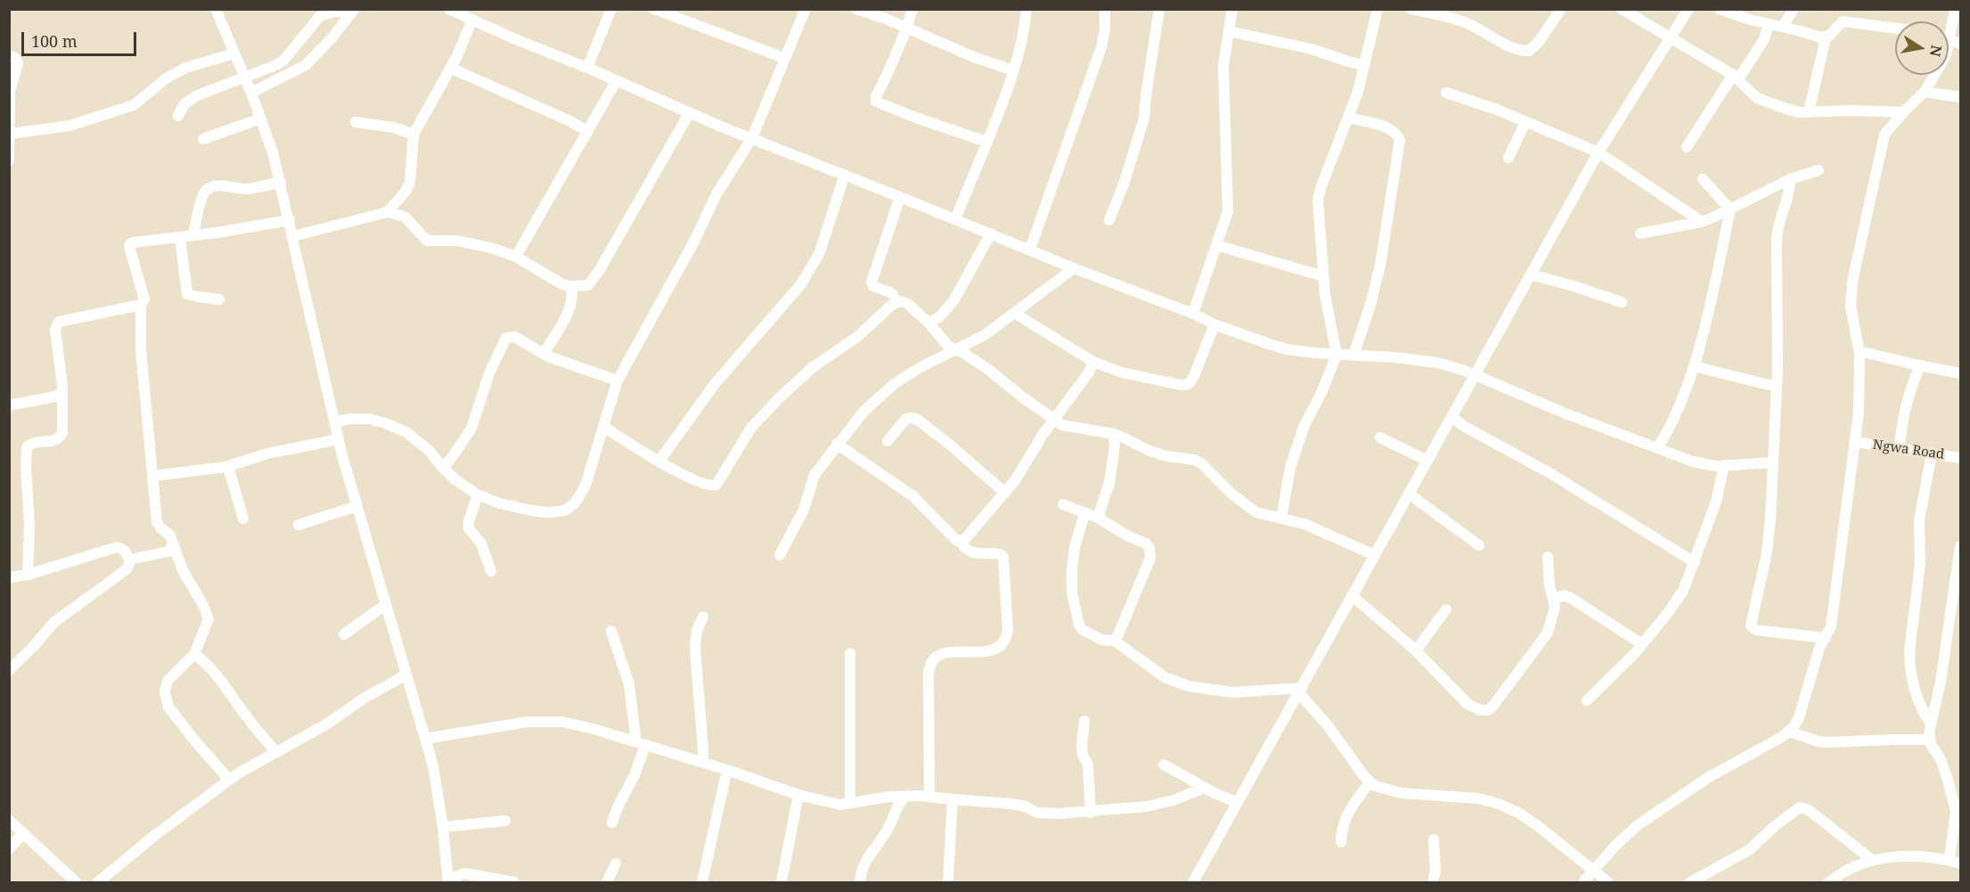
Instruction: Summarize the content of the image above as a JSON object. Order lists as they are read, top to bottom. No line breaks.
{"streets":{"street":["Ngwa Road"]},"scale_bar":"100 m","north":"right"}
